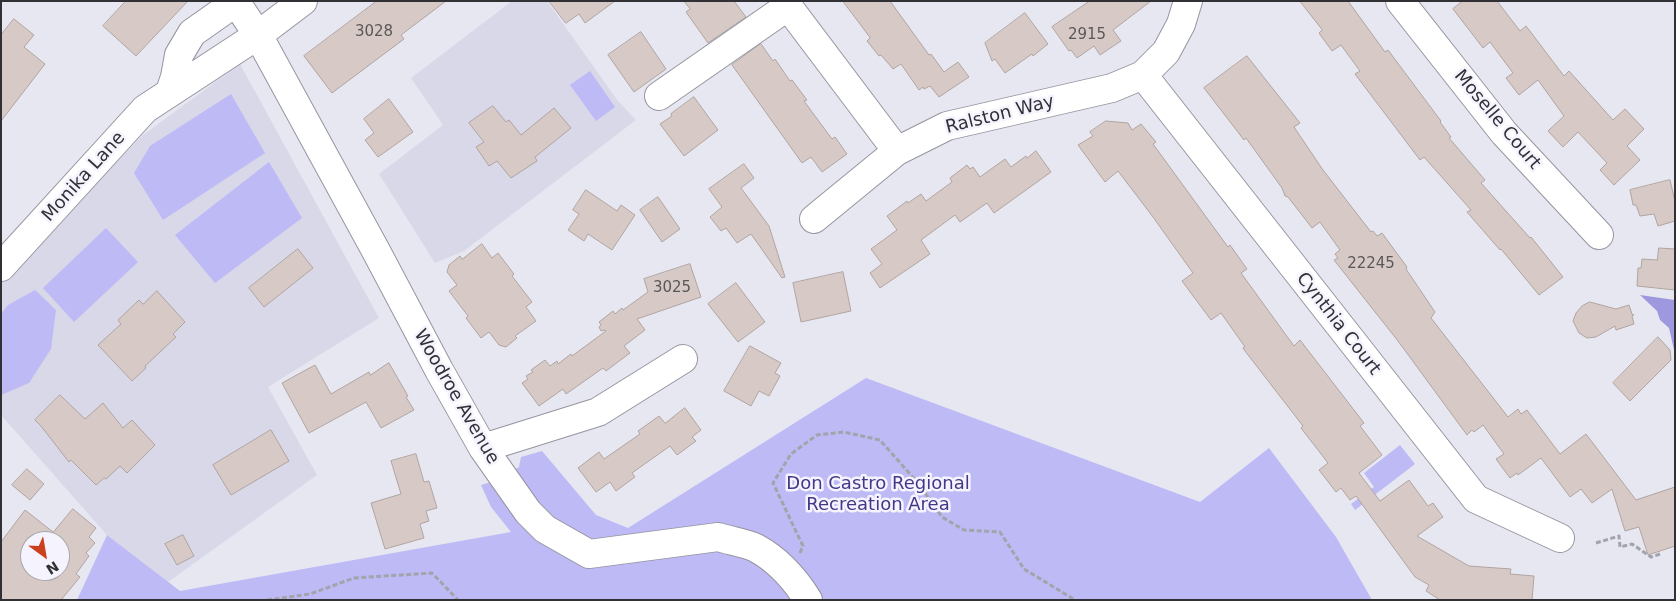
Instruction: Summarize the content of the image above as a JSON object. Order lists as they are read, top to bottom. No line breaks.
{"streets":{"street":["Ralston Way","Moselle Court","Monika Lane","Cynthia Court","Woodroe Avenue"]},"crossings":[["Ralston Way","Cynthia Court"],["Monika Lane","Woodroe Avenue"]],"parks":["Don Castro Regional Recreation Area"],"house_numbers":["3028","2915","22245","3025"],"north":"bottom right"}
